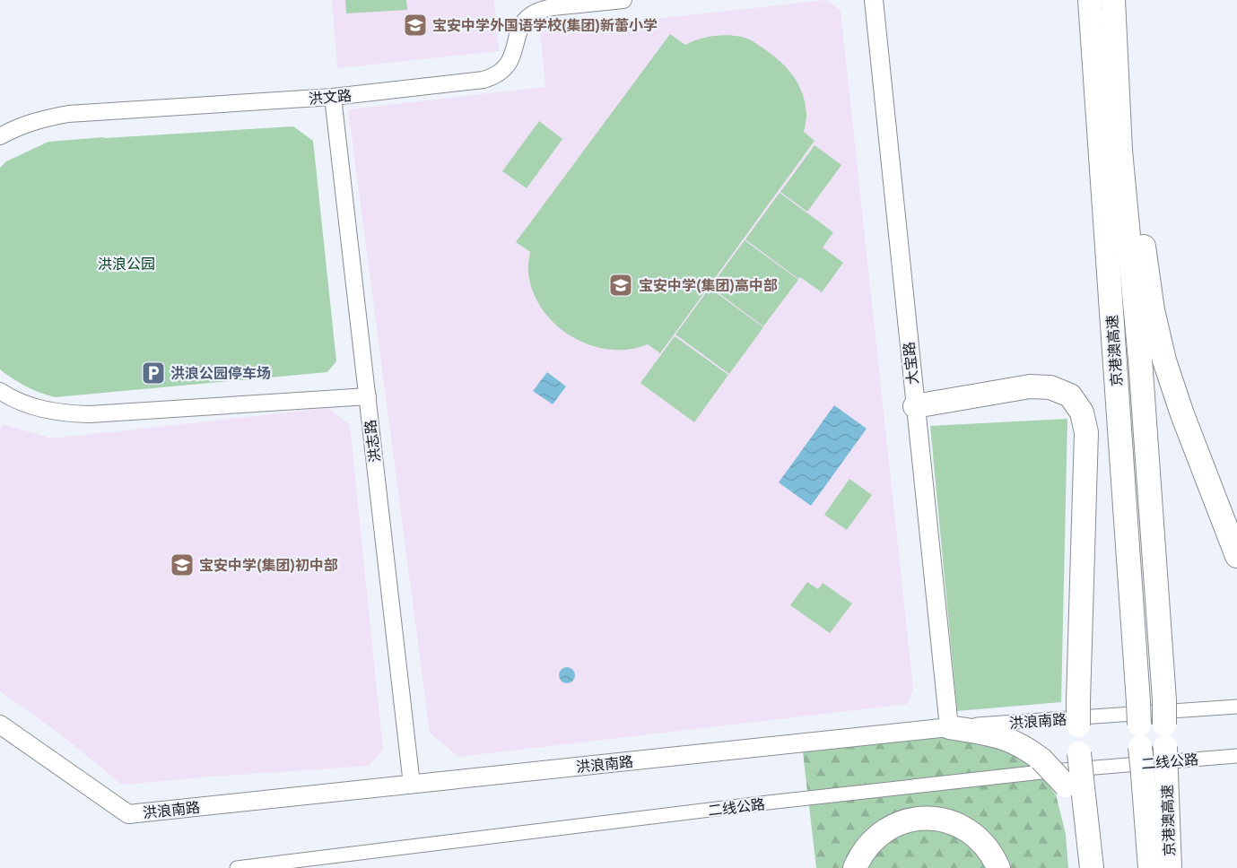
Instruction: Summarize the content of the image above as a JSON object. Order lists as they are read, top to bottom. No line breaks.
{"streets":{"highway":["京港澳高速"],"main road":["大宝路","洪浪南路"],"street":["洪文路","洪志路","二线公路"]},"crossings":[["洪文路","洪志路"],["大宝路","洪浪南路"],["洪志路","洪浪南路"]],"parks":["洪浪公园"],"places":{"school or university":["宝安中学外国语学校(集团)新蕾小学","宝安中学(集团)高中部","宝安中学(集团)初中部"],"parking":["洪浪公园停车场"]}}
